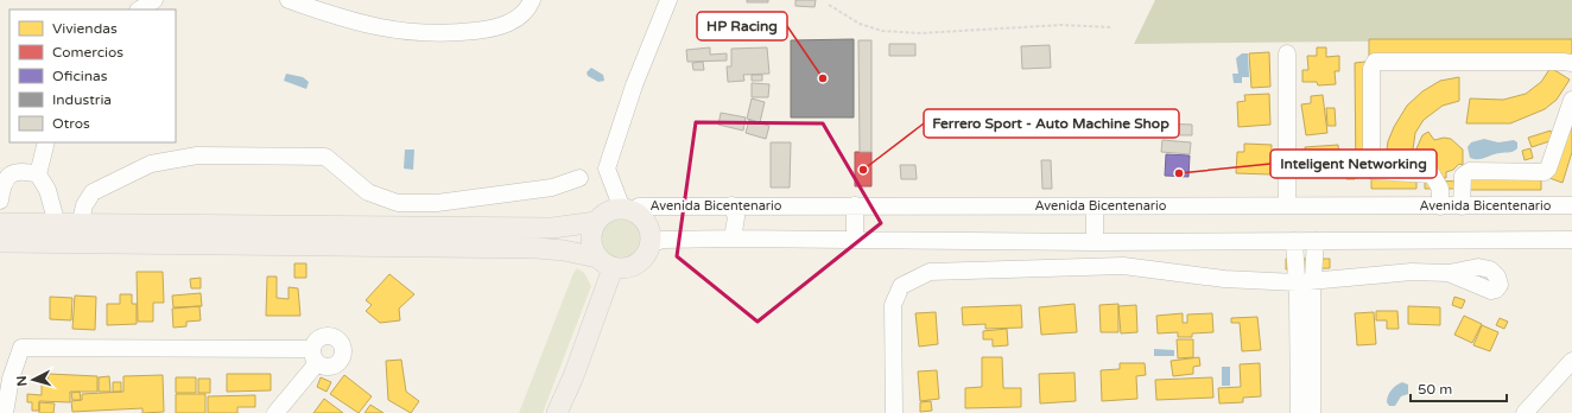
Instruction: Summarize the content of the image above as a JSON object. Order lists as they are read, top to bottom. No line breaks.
{"streets":{"street":["Avenida Bicentenario"]},"places":["HP Racing","Ferrero Sport - Auto Machine Shop","Inteligent Networking"],"legend":["Viviendas","Comercios","Oficinas","Industria","Otros"],"scale_bar":"50 m","north":"left"}
